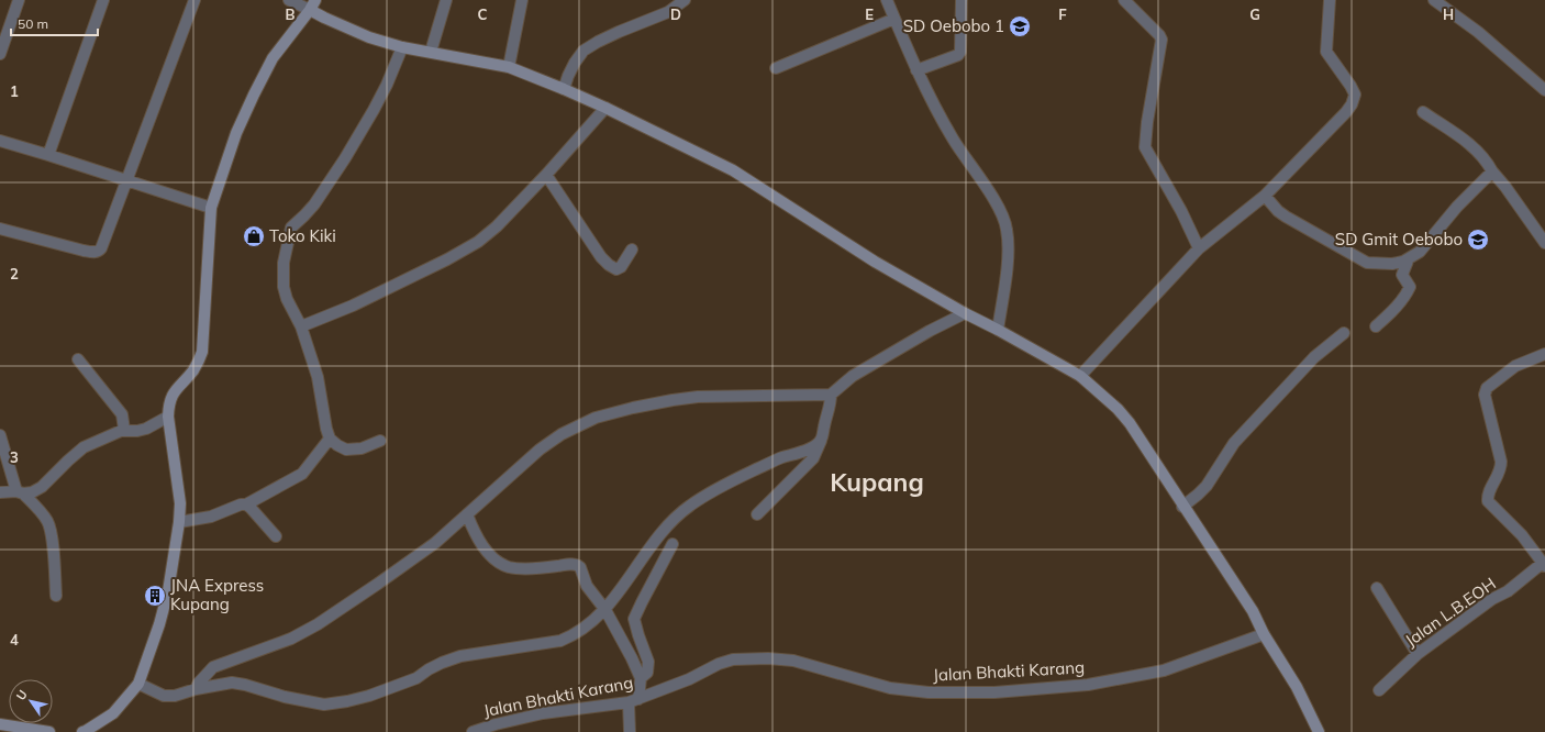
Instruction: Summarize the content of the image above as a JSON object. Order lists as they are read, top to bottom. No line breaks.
{"streets":{"street":["Jalan L.B.EOH","Jalan Bhakti Karang"]},"districts":["Kupang"],"places":{"school or university":["SD Oebobo 1","SD Gmit Oebobo"],"shop":["Toko Kiki"],"building":["JNA Express Kupang"]},"scale_bar":"50 m","north":"top left","grid":{"columns":["B","C","D","E","F","G","H"],"rows":["1","2","3","4"]}}
